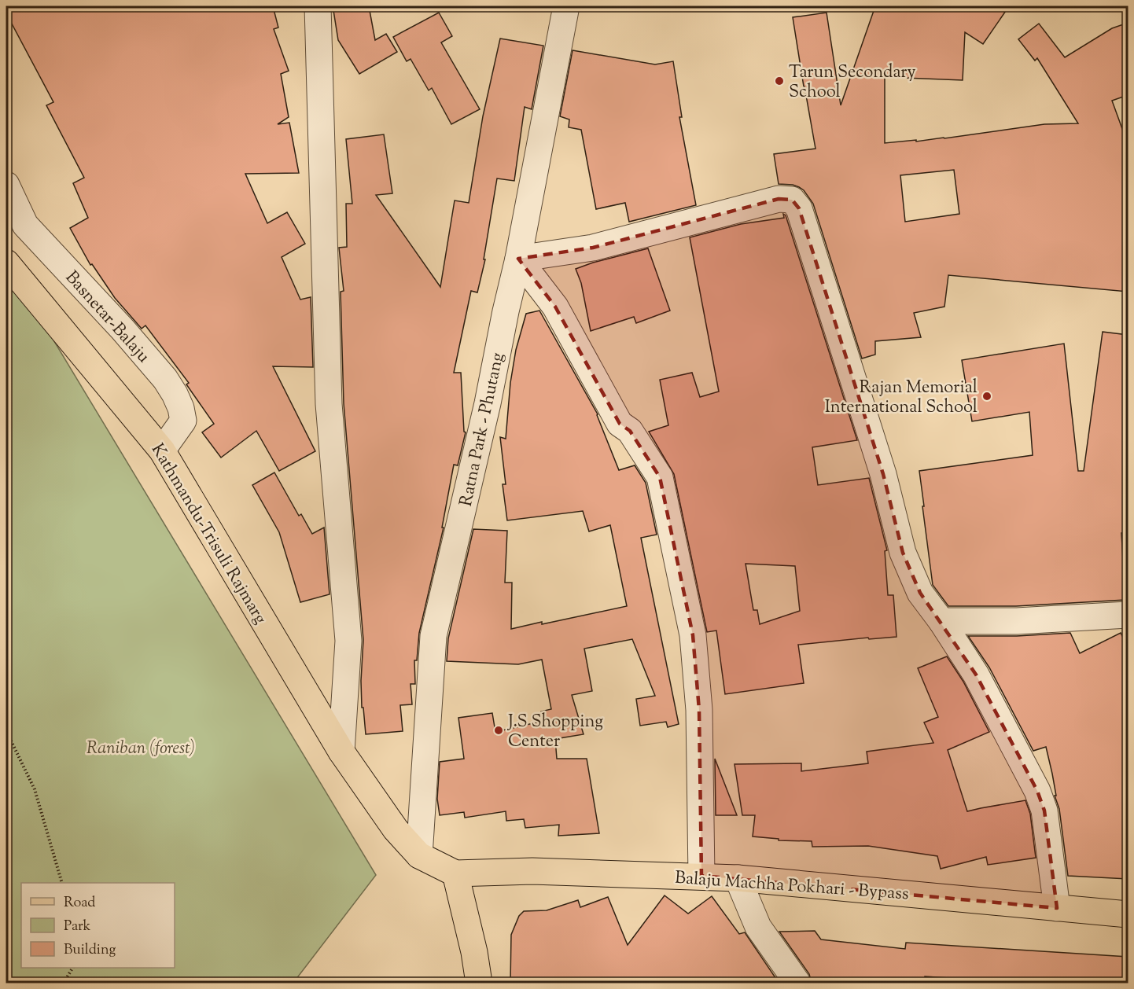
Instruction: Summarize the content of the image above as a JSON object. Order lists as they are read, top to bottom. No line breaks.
{"streets":{"main road":["Kathmandu-Trisuli Rajmarg","Balaju Machha Pokhari - Bypass"],"street":["Basnetar-Balaju","Ratna Park - Phutang"]},"crossings":[["Basnetar-Balaju","Kathmandu-Trisuli Rajmarg"],["Ratna Park - Phutang","Kathmandu-Trisuli Rajmarg"]],"parks":["Raniban (forest)"],"places":["Tarun Secondary School","Rajan Memorial International School","J.S Shopping Center"],"legend":["Road","Park","Building"]}
